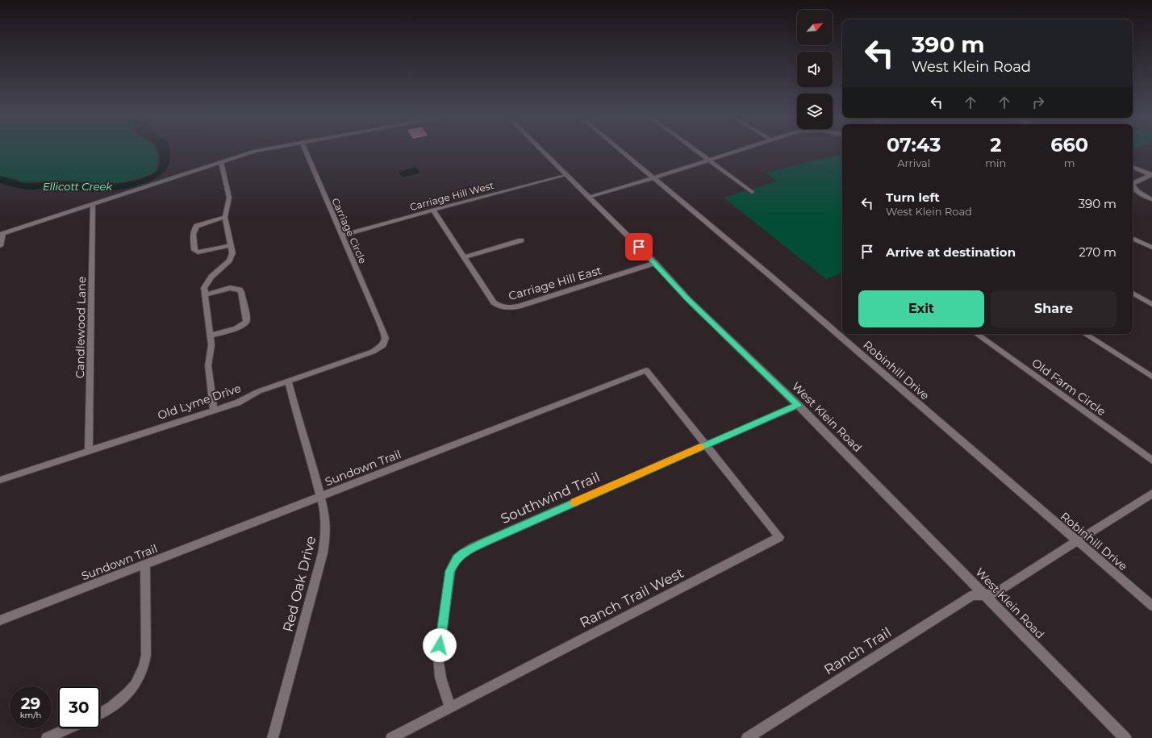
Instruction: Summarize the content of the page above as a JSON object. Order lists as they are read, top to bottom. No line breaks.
{"streets":{"street":["Carriage Hill West","Carriage Circle","Carriage Hill East","Candlewood Lane","Robinhill Drive","Old Farm Circle","Old Lyme Drive","West Klein Road","Sundown Trail","Southwind Trail","Red Oak Drive","Ranch Trail West","Ranch Trail"]},"crossings":[["Carriage Hill West","Carriage Circle"],["Carriage Hill West","Carriage Hill East"],["Carriage Hill West","West Klein Road"],["Carriage Circle","Old Lyme Drive"],["Carriage Hill East","West Klein Road"],["Candlewood Lane","Old Lyme Drive"],["Robinhill Drive","Ranch Trail"],["Old Lyme Drive","Red Oak Drive"],["West Klein Road","Southwind Trail"],["West Klein Road","Ranch Trail"],["Sundown Trail","Southwind Trail"],["Sundown Trail","Red Oak Drive"],["Sundown Trail","Ranch Trail West"],["Southwind Trail","Ranch Trail West"]],"water":["Ellicott Creek"],"north":"top right","page":{"turn":["390 m","West Klein Road"],"eta":["07:43","Arrival","2","min","660","m"],"list":[{"name":"Turn left","note":"West Klein Road","value":"390 m"},{"name":"Arrive at destination","value":"270 m"}],"buttons":["Exit","Share"],"speed":"29 km/h","limit":"30"}}
